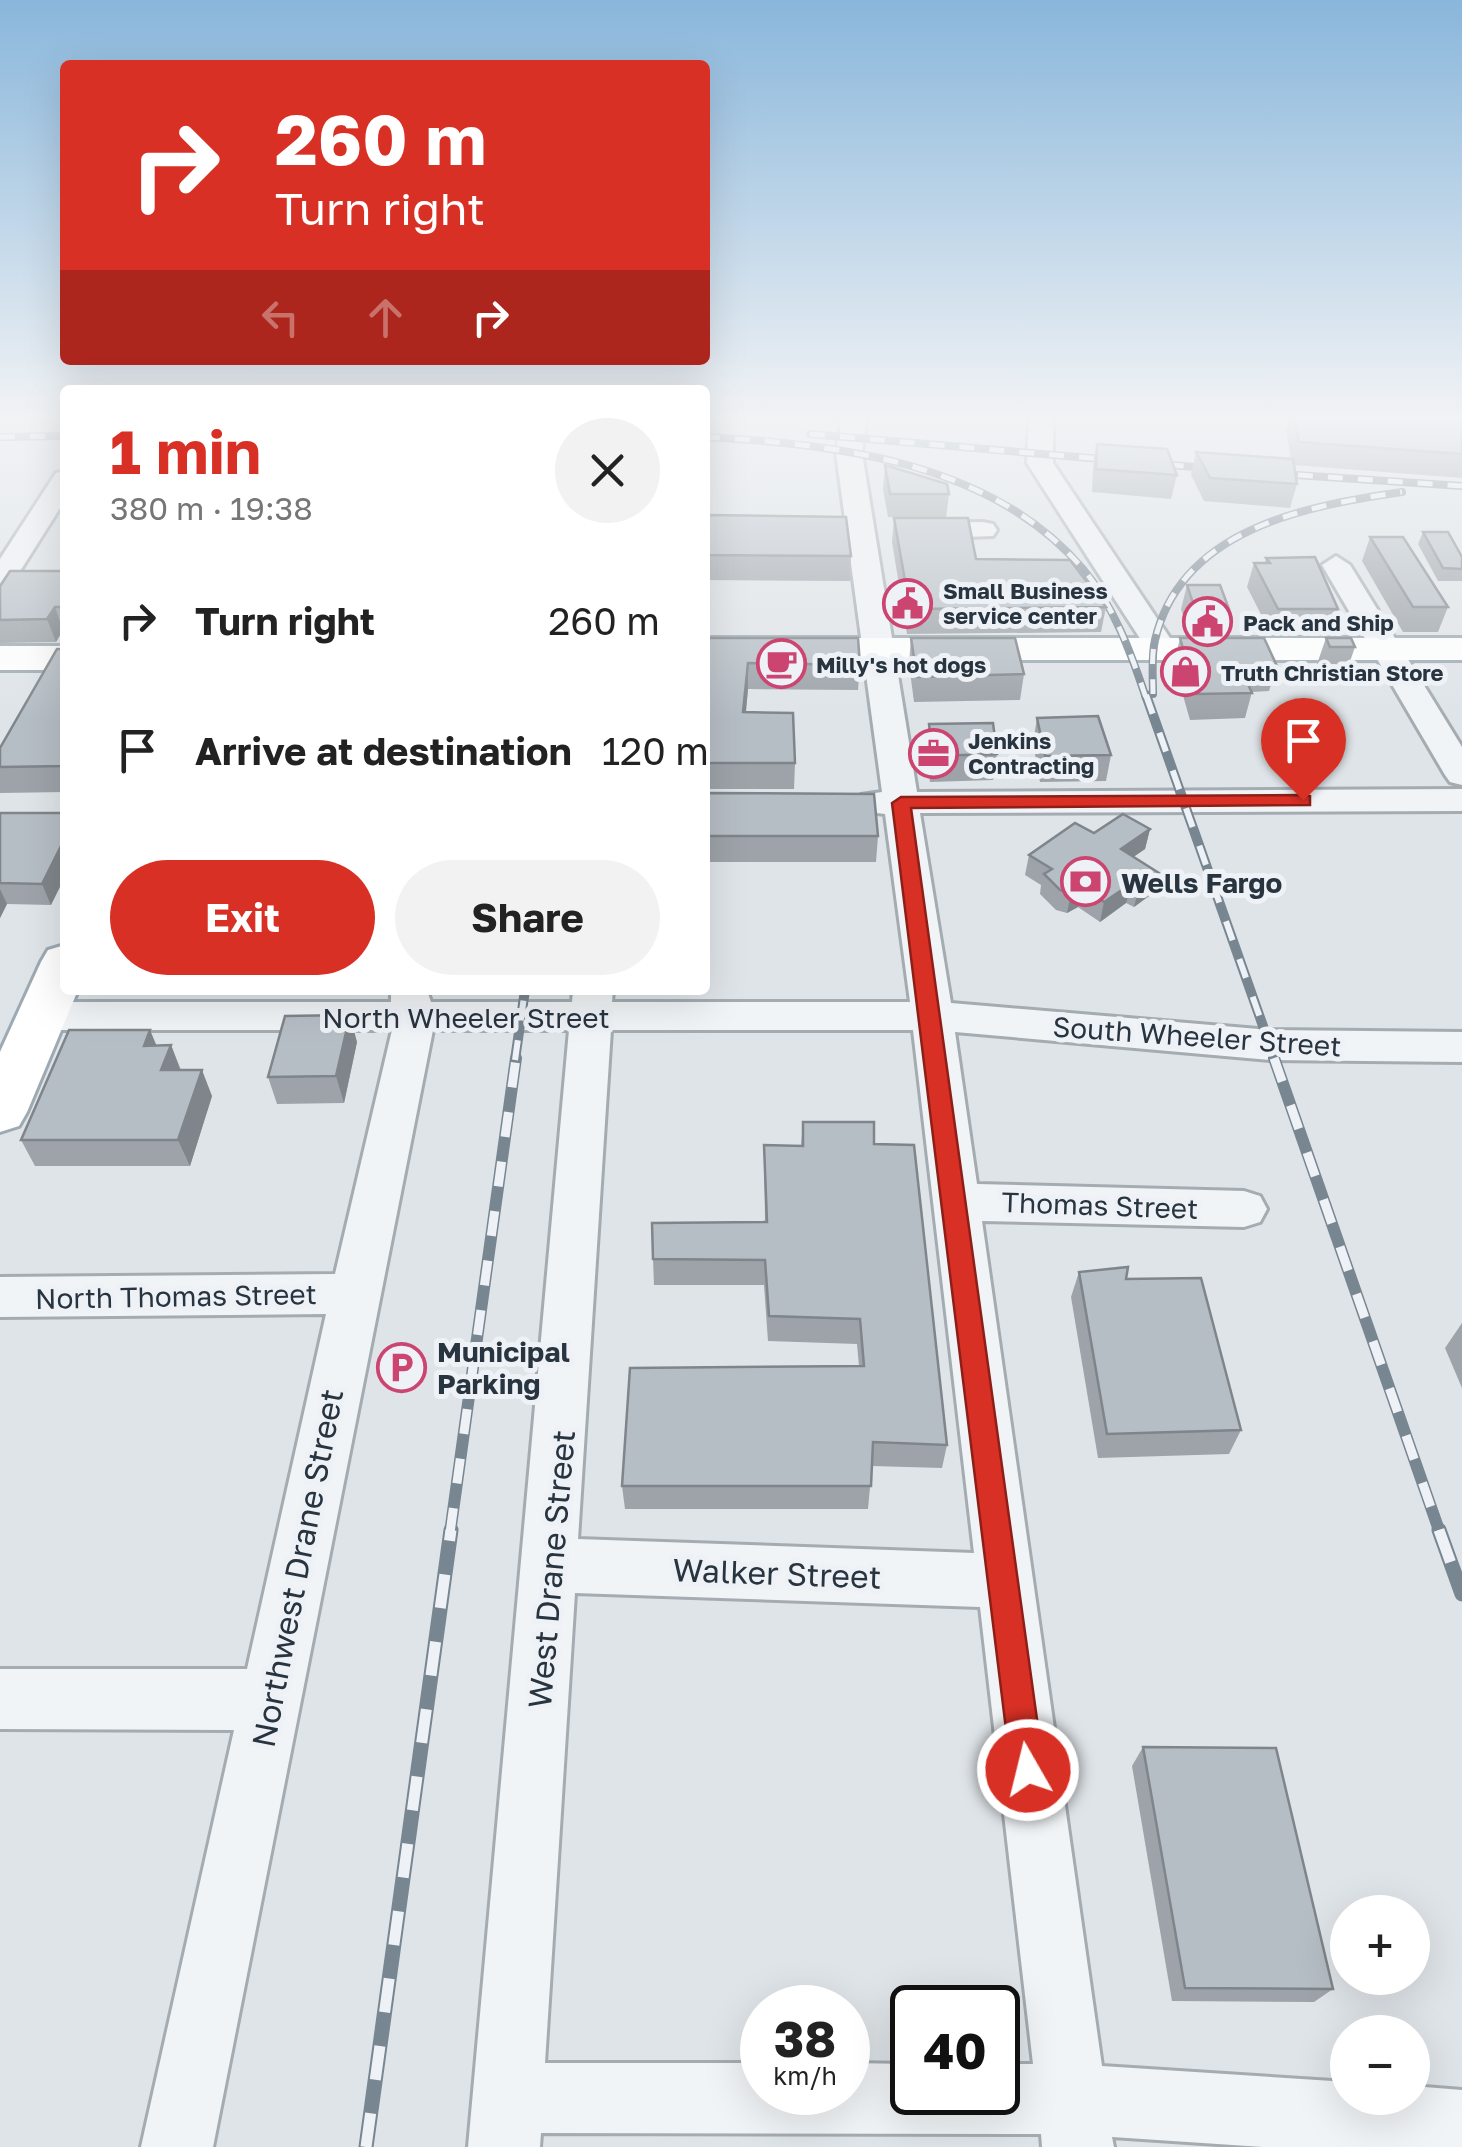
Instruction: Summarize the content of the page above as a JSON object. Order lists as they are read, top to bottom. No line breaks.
{"streets":{"street":["North Wheeler Street","South Wheeler Street","Thomas Street","North Thomas Street","Northwest Drane Street","West Drane Street","Walker Street"]},"crossings":[["North Wheeler Street","South Wheeler Street"],["North Wheeler Street","Northwest Drane Street"],["North Wheeler Street","West Drane Street"],["North Thomas Street","Northwest Drane Street"],["West Drane Street","Walker Street"]],"places":{"public building":["Small Business service center","Pack and Ship"],"cafe":["Milly's hot dogs"],"shop":["Truth Christian Store"],"office":["Jenkins Contracting"],"bank":["Wells Fargo"],"parking":["Municipal Parking"]},"page":{"turn":["260 m","Turn right"],"heading":["1 min","380 m · 19:38"],"list":[{"name":"Turn right","value":"260 m"},{"name":"Arrive at destination","value":"120 m"}],"buttons":["Exit","Share"],"map_buttons":["+","−"],"speed":"38 km/h","limit":"40"}}
